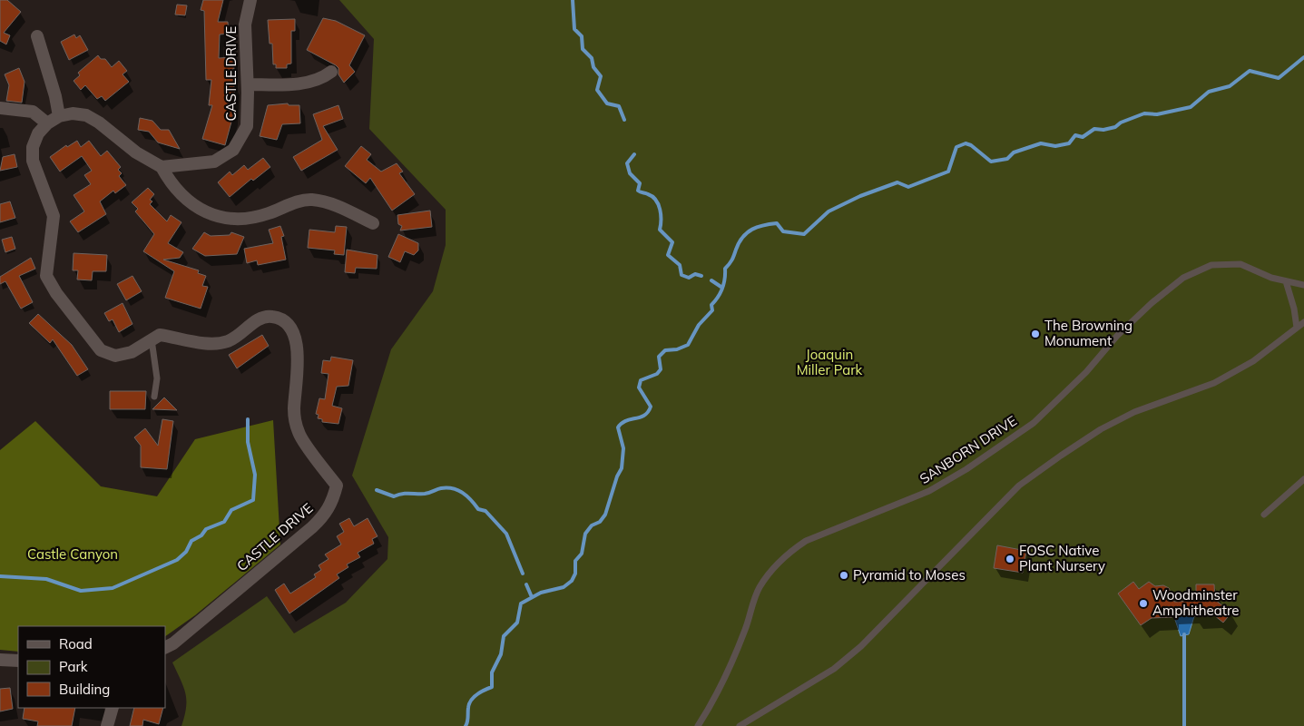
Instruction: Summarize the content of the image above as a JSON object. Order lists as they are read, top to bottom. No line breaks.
{"streets":{"street":["CASTLE DRIVE"],"lane":["SANBORN DRIVE"]},"parks":["Joaquin Miller Park","Castle Canyon"],"places":["The Browning Monument","FOSC Native Plant Nursery","Pyramid to Moses","Woodminster Amphitheatre"],"legend":["Road","Park","Building"]}
